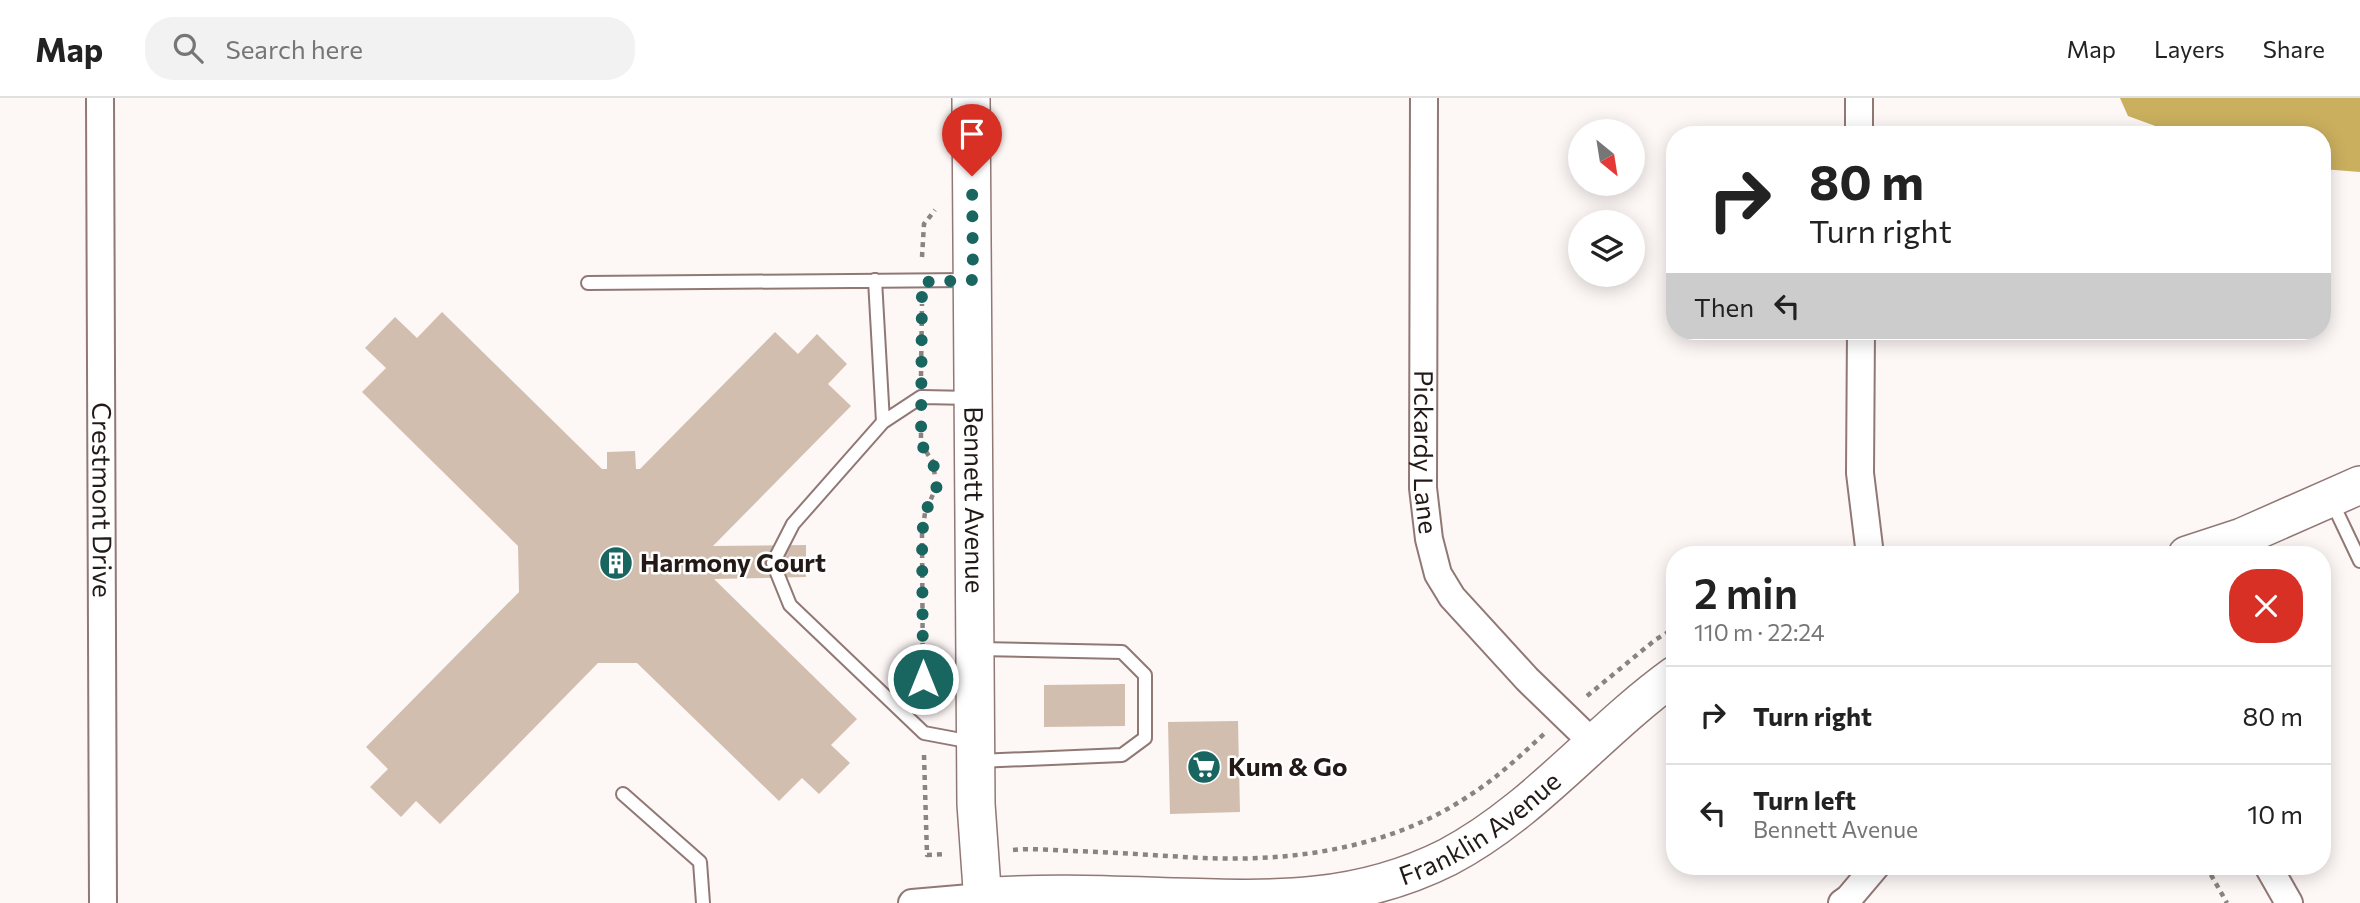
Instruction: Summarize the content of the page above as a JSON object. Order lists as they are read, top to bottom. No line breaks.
{"streets":{"street":["Pickardy Lane","Crestmont Drive","Bennett Avenue","Franklin Avenue"]},"crossings":[["Pickardy Lane","Franklin Avenue"],["Bennett Avenue","Franklin Avenue"]],"places":{"building":["Harmony Court"],"supermarket":["Kum & Go"]},"north":"bottom right","page":{"header":"Map","search":"Search here","nav":["Map","Layers","Share"],"turn":["80 m","Turn right"],"then":"Then","heading":["2 min","110 m · 22:24"],"list":[{"name":"Turn right","value":"80 m"},{"name":"Turn left","note":"Bennett Avenue","value":"10 m"}]}}
